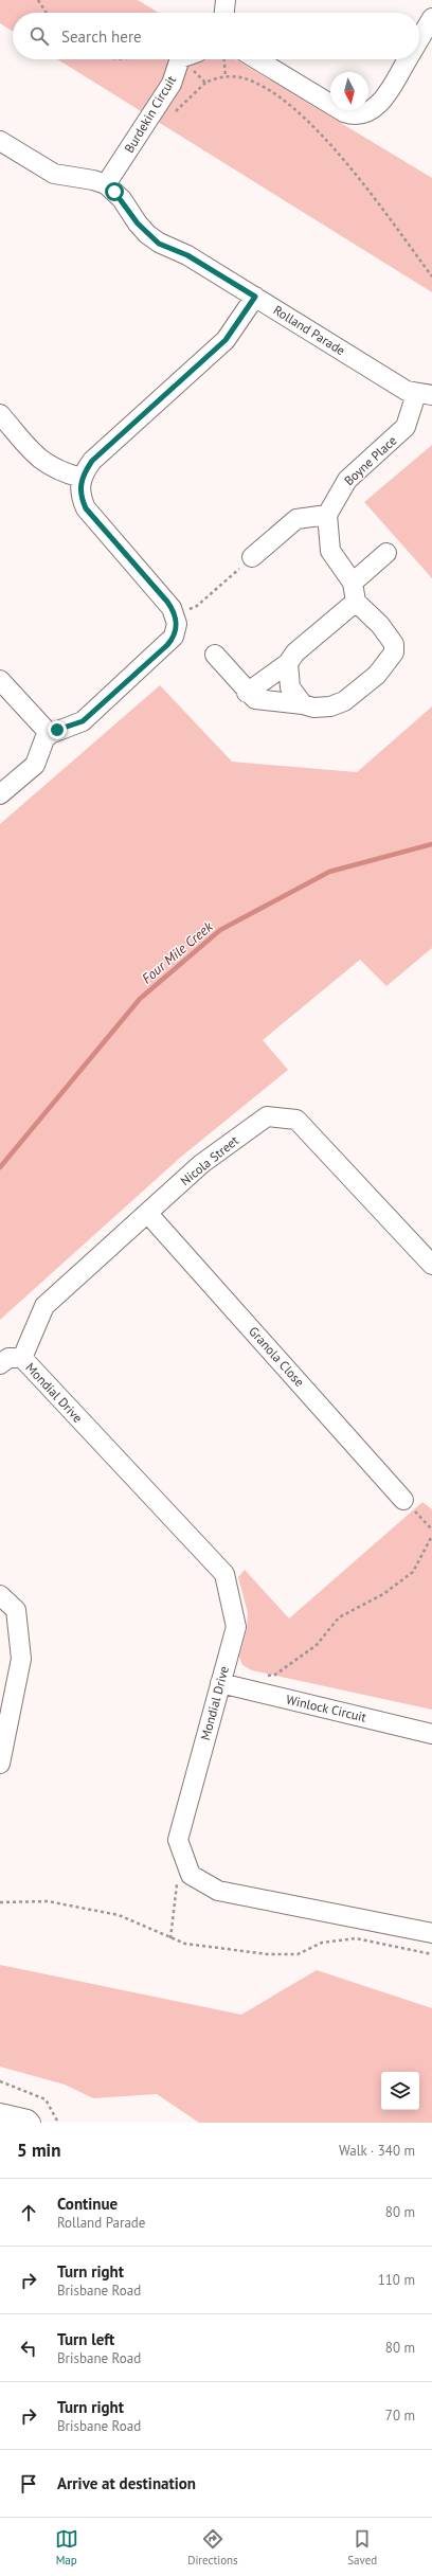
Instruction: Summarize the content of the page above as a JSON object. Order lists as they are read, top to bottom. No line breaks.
{"streets":{"street":["Burdekin Circuit","Rolland Parade","Boyne Place","Nicola Street","Granola Close","Mondial Drive","Winlock Circuit"]},"crossings":[["Burdekin Circuit","Rolland Parade"],["Rolland Parade","Boyne Place"],["Nicola Street","Granola Close"],["Nicola Street","Mondial Drive"],["Mondial Drive","Winlock Circuit"]],"water":["Four Mile Creek"],"north":"bottom","page":{"search":"Search here","heading":["5 min","Walk · 340 m"],"list":[["Continue","Rolland Parade","80 m"],["Turn right","Brisbane Road","110 m"],["Turn left","Brisbane Road","80 m"],["Turn right","Brisbane Road","70 m"],"Arrive at destination"],"nav":["Map","Directions","Saved"]}}
